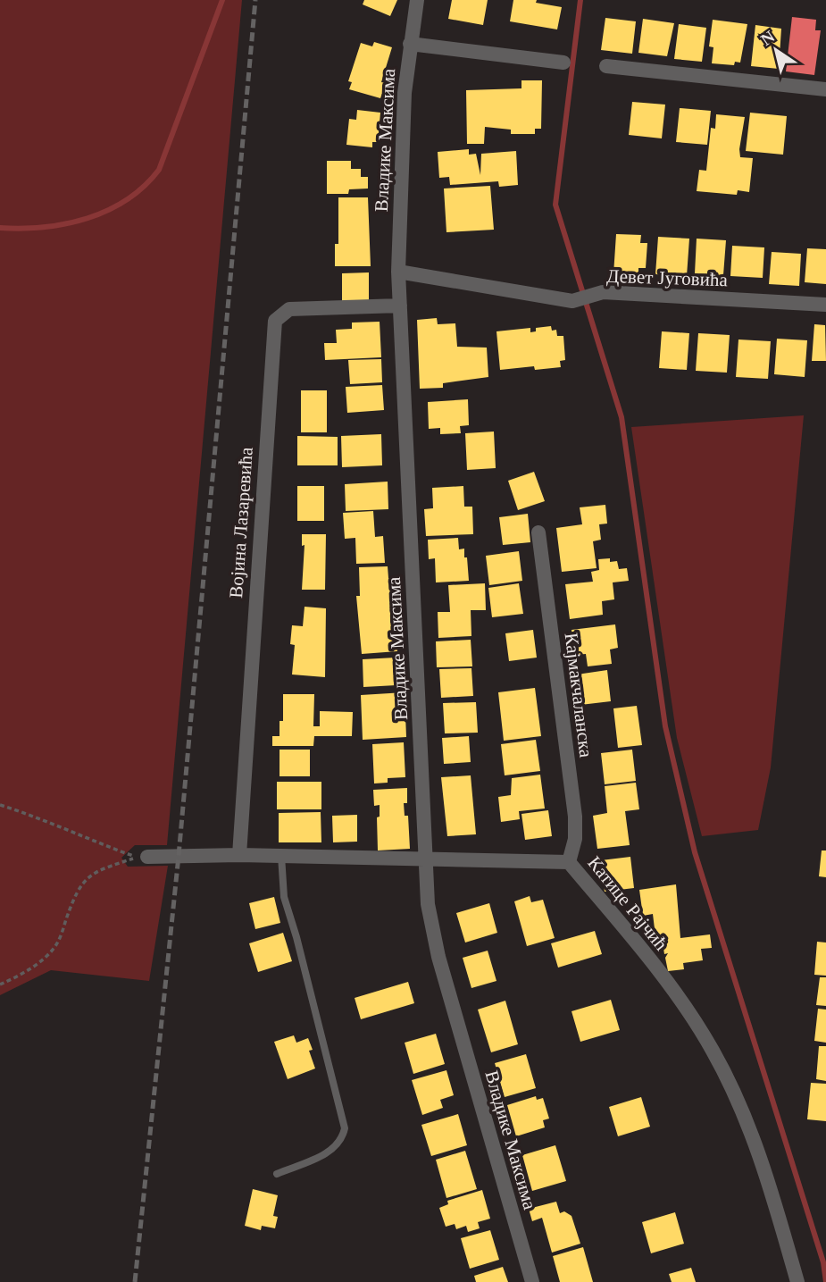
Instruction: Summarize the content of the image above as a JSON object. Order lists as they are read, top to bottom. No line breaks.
{"streets":{"street":["Владике Максима","Девет Југовића","Војина Лазаревића","Кајмакчаланска","Катице Рајчић"]},"crossings":[["Владике Максима","Девет Југовића"],["Владике Максима","Војина Лазаревића"],["Владике Максима","Катице Рајчић"],["Војина Лазаревића","Катице Рајчић"],["Кајмакчаланска","Катице Рајчић"]],"north":"top left"}
